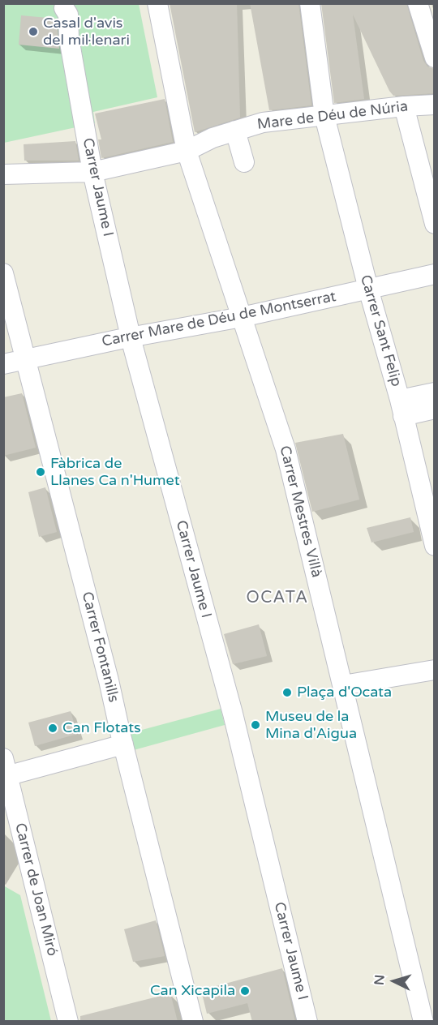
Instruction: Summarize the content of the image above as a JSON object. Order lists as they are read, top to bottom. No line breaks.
{"streets":{"street":["Mare de Déu de Núria","Carrer Jaume I","Carrer Mare de Déu de Montserrat","Carrer Sant Felip","Carrer Mestres Villà","Carrer Fontanills","Carrer de Joan Miró"]},"crossings":[["Mare de Déu de Núria","Carrer Jaume I"],["Mare de Déu de Núria","Carrer Sant Felip"],["Mare de Déu de Núria","Carrer Mestres Villà"],["Carrer Jaume I","Carrer Mare de Déu de Montserrat"],["Carrer Mare de Déu de Montserrat","Carrer Sant Felip"],["Carrer Mare de Déu de Montserrat","Carrer Mestres Villà"],["Carrer Mare de Déu de Montserrat","Carrer Fontanills"]],"districts":["OCATA"],"places":["Casal d'avis del mil·lenari","Fàbrica de Llanes Ca n'Humet","Plaça d'Ocata","Museu de la Mina d'Aigua","Can Flotats","Can Xicapila"],"north":"left"}
